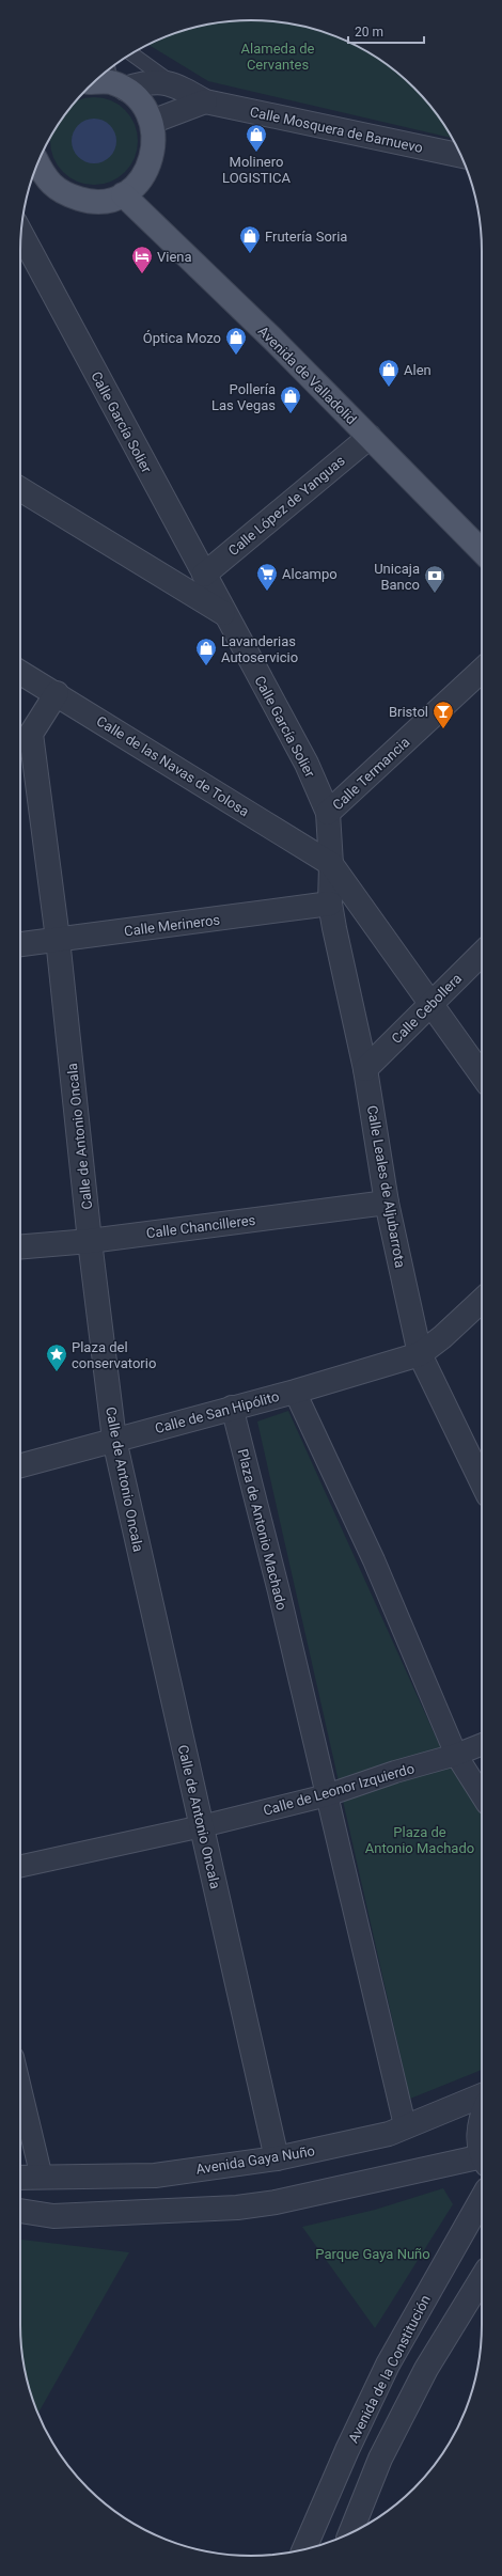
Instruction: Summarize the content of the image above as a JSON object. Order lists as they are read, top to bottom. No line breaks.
{"streets":{"main road":["Avenida de Valladolid"],"street":["Calle Mosquera de Barnuevo","Calle García Solier","Calle López de Yanguas","Calle de las Navas de Tolosa","Calle Termancia","Calle Merineros","Calle Cebollera","Calle de Antonio Oncala","Calle Leales de Aljubarrota","Calle Chancilleres","Calle de San Hipólito","Plaza de Antonio Machado","Calle de Leonor Izquierdo","Avenida Gaya Nuño","Avenida de la Constitución"]},"crossings":[["Avenida de Valladolid","Calle López de Yanguas"],["Calle García Solier","Calle López de Yanguas"],["Calle García Solier","Calle de las Navas de Tolosa"],["Calle García Solier","Calle Termancia"],["Calle García Solier","Calle Leales de Aljubarrota"],["Calle de las Navas de Tolosa","Calle de Antonio Oncala"],["Calle de las Navas de Tolosa","Calle Leales de Aljubarrota"],["Calle Merineros","Calle de Antonio Oncala"],["Calle Merineros","Calle Leales de Aljubarrota"],["Calle Cebollera","Calle Leales de Aljubarrota"],["Calle de Antonio Oncala","Calle Chancilleres"],["Calle de Antonio Oncala","Calle de San Hipólito"],["Calle de Antonio Oncala","Calle de Leonor Izquierdo"],["Calle de Antonio Oncala","Avenida Gaya Nuño"],["Calle Leales de Aljubarrota","Calle Chancilleres"],["Calle Leales de Aljubarrota","Calle de San Hipólito"],["Calle de San Hipólito","Plaza de Antonio Machado"],["Plaza de Antonio Machado","Calle de Leonor Izquierdo"],["Plaza de Antonio Machado","Avenida Gaya Nuño"]],"parks":["Alameda de Cervantes","Plaza de Antonio Machado","Parque Gaya Nuño"],"places":{"shop":["Molinero LOGISTICA","Frutería Soria","Óptica Mozo","Alen","Pollería Las Vegas","Lavanderias Autoservicio"],"hotel":["Viena"],"supermarket":["Alcampo"],"bank":["Unicaja Banco"],"bar":["Bristol"],"place":["Plaza del conservatorio"]},"scale_bar":"20 m"}
